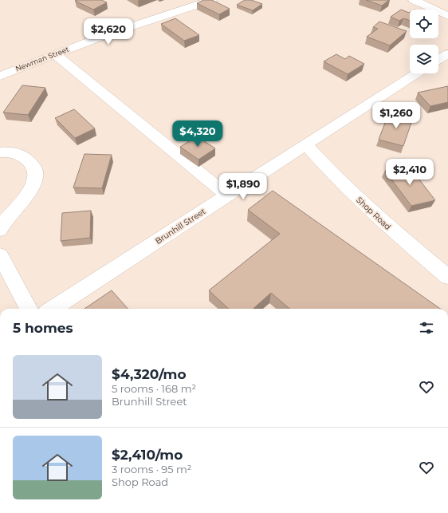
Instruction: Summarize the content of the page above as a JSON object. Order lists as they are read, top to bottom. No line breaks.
{"streets":{"street":["Newman Street","Shop Road","Brunhill Street"]},"crossings":[["Shop Road","Brunhill Street"]],"page":{"price":["$2,620","$1,260","$4,320","$2,410","$1,890"],"heading":"5 homes","list":[{"name":"$4,320/mo","note":"5 rooms · 168 m² · Brunhill Street"},{"name":"$2,410/mo","note":"3 rooms · 95 m² · Shop Road"}]}}
